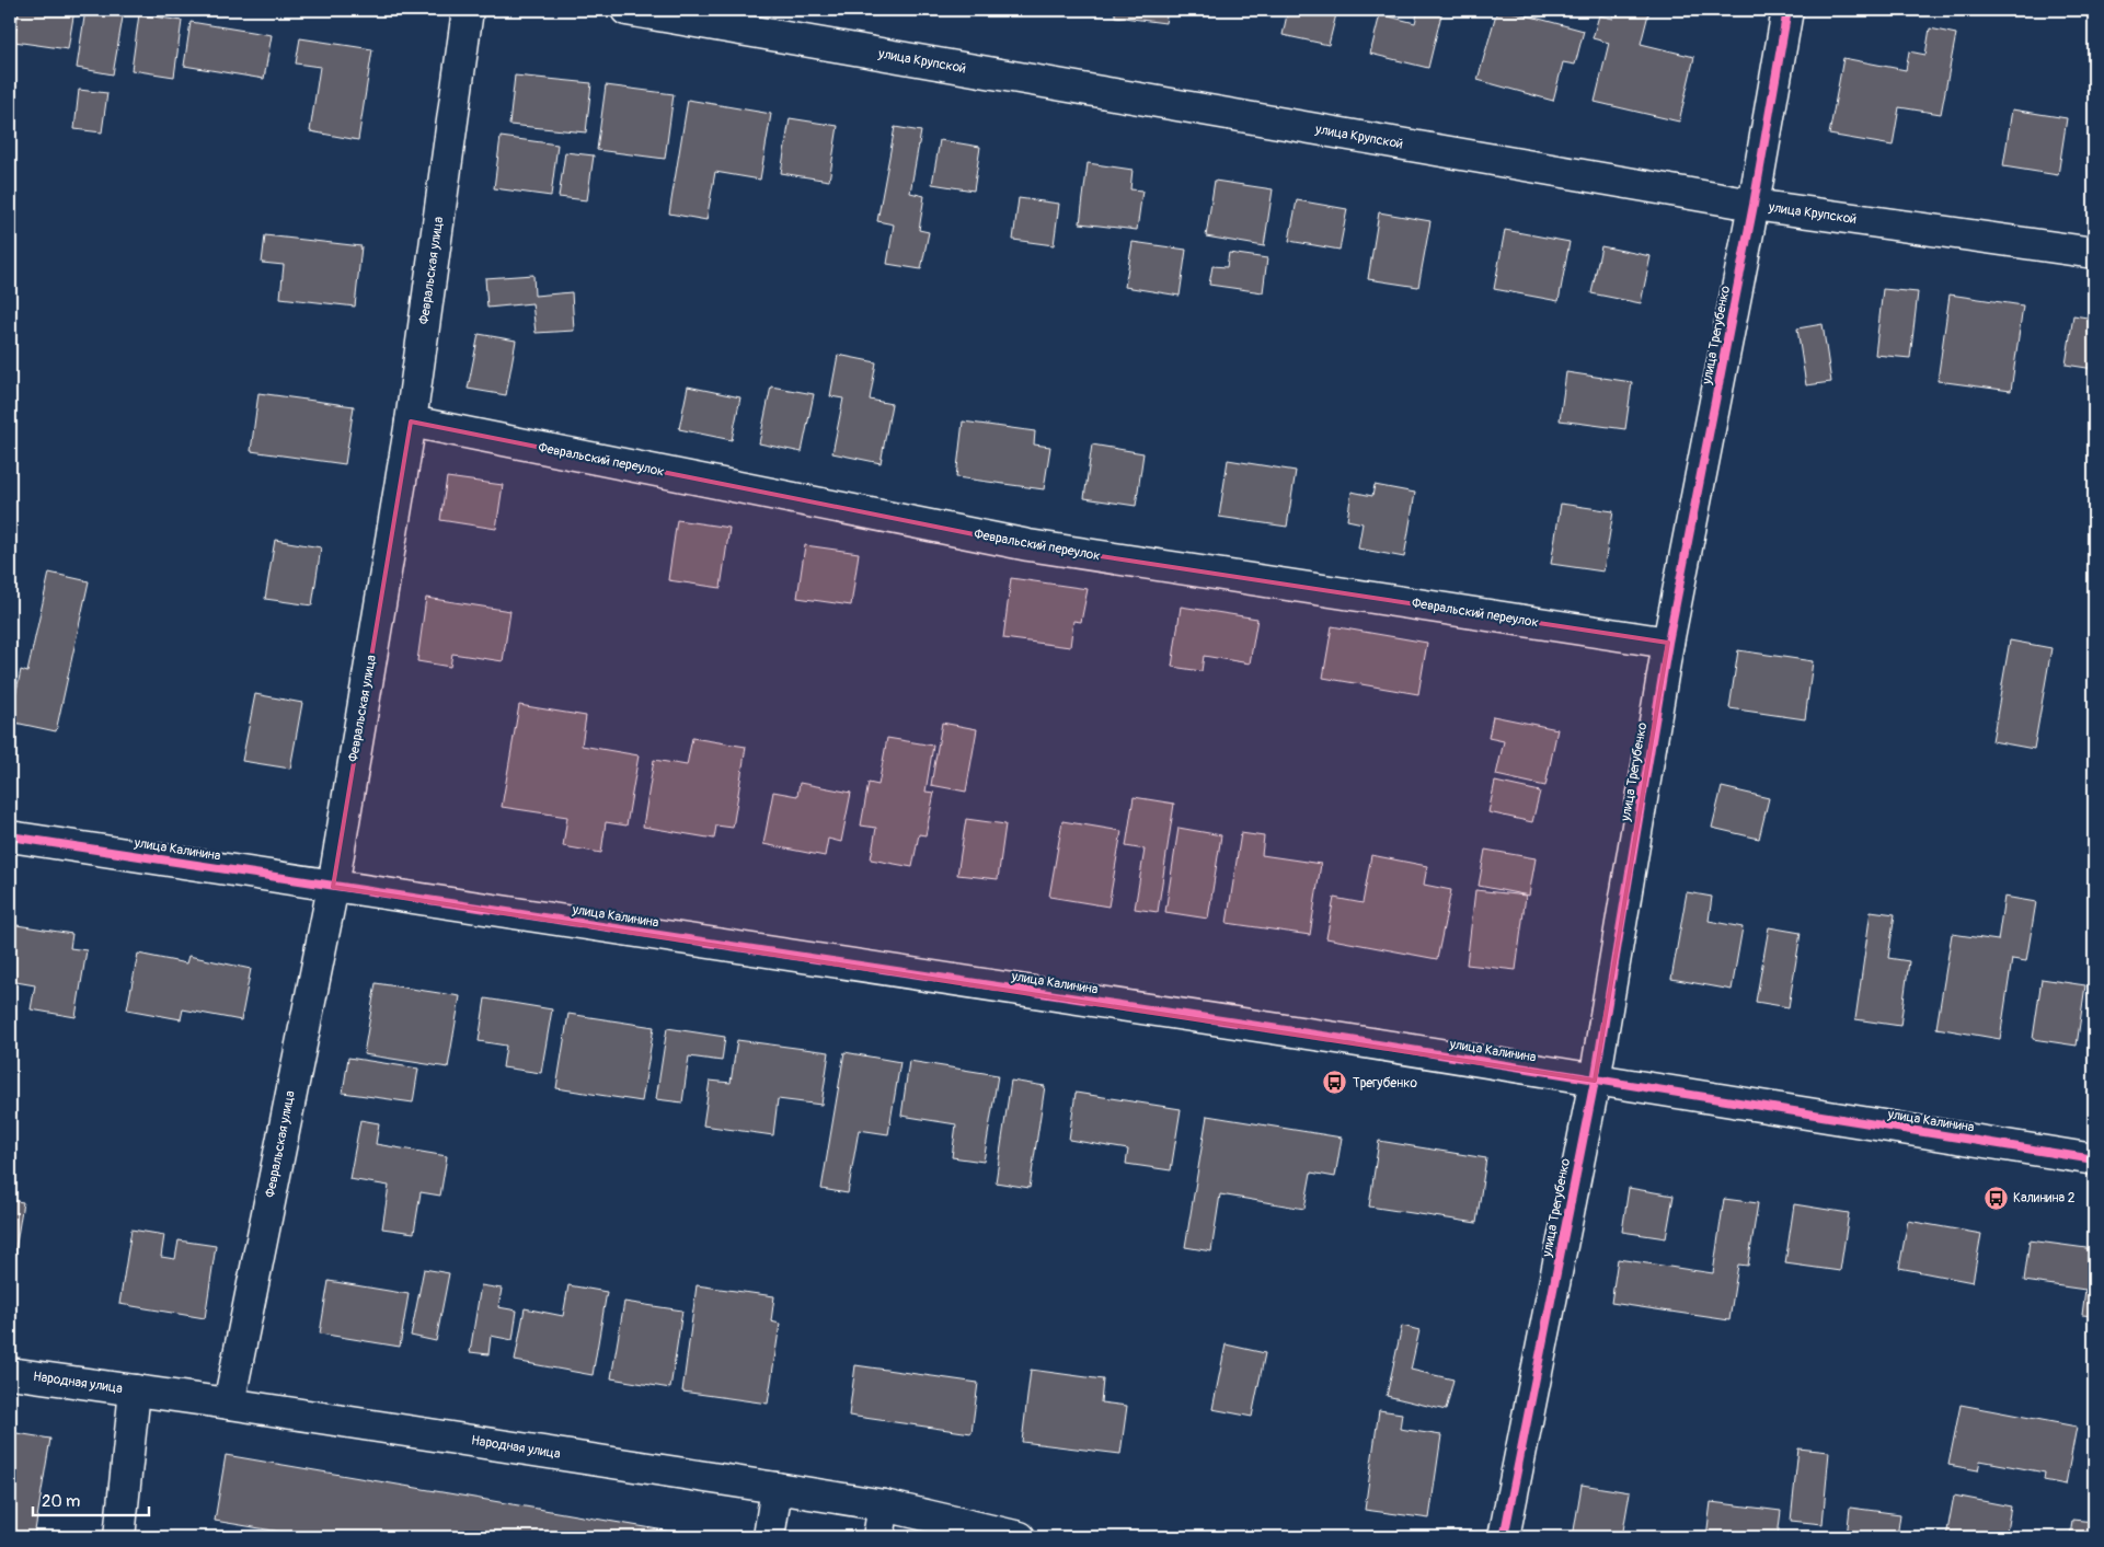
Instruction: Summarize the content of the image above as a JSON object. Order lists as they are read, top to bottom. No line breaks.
{"streets":{"street":["улица Крупской","Февральская улица","улица Трегубенко","Февральский переулок","улица Калинина","Народная улица"]},"crossings":[["улица Крупской","улица Трегубенко"],["Февральская улица","Февральский переулок"],["Февральская улица","улица Калинина"],["Февральская улица","Народная улица"],["улица Трегубенко","Февральский переулок"],["улица Трегубенко","улица Калинина"]],"places":{"bus stop":["Трегубенко","Калинина 2"]},"scale_bar":"20 m"}
